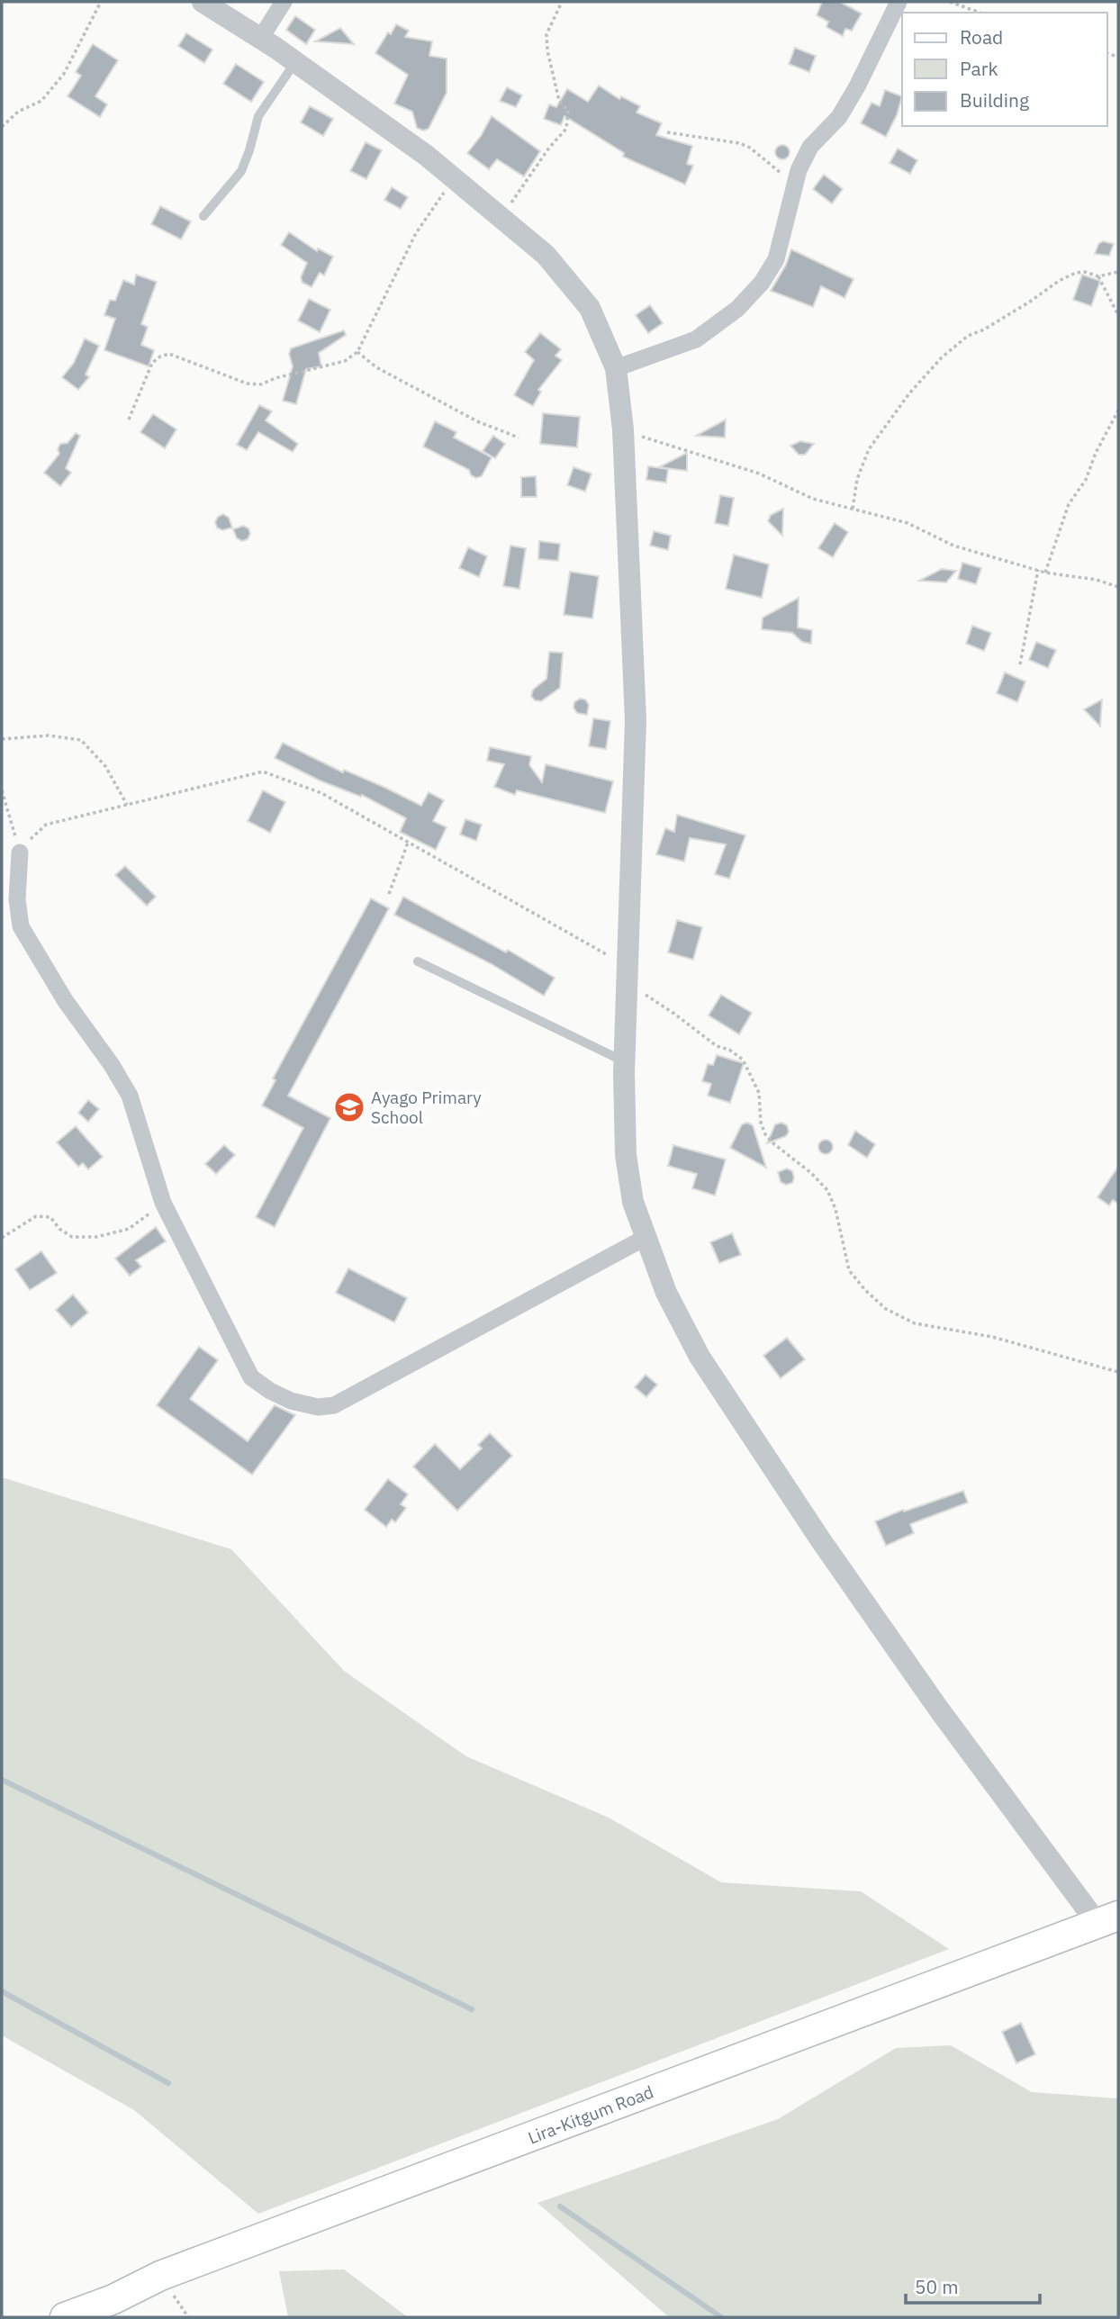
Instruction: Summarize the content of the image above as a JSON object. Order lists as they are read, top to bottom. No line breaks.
{"streets":{"main road":["Lira-Kitgum Road"]},"places":{"school or university":["Ayago Primary School"]},"legend":["Road","Park","Building"],"scale_bar":"50 m"}
